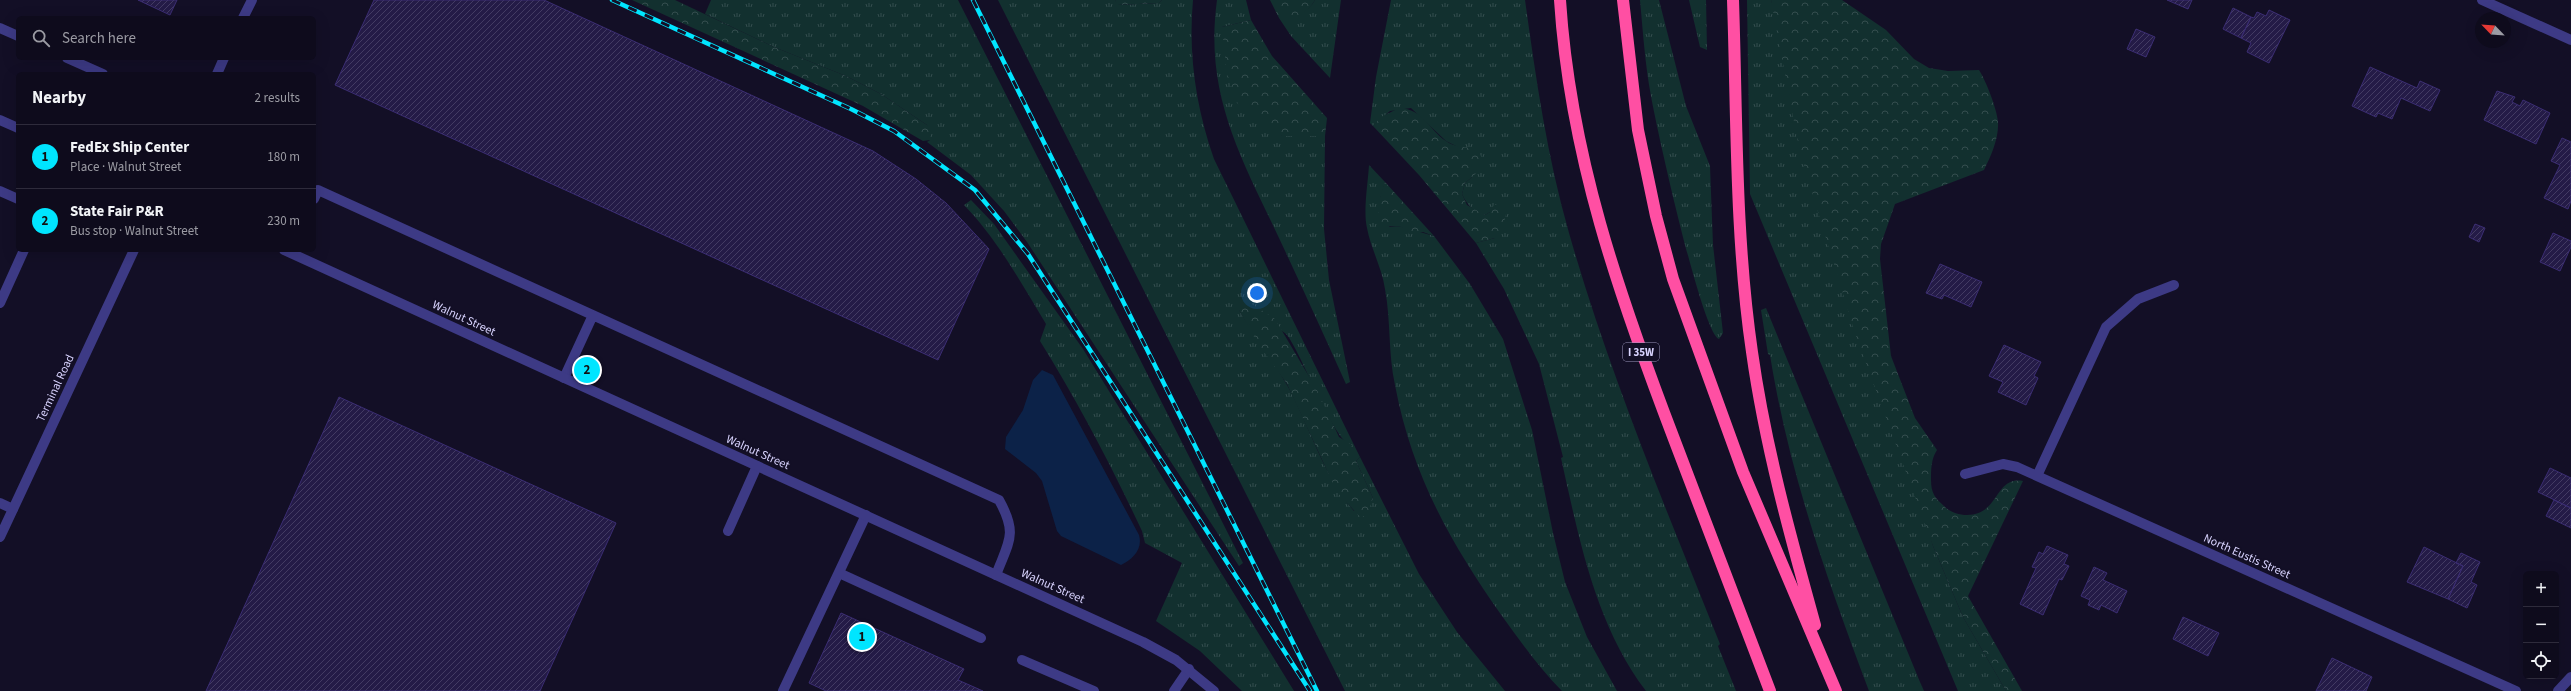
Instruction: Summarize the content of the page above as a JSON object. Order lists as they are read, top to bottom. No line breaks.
{"streets":{"highway":["I 35W"],"street":["Walnut Street","Terminal Road","North Eustis Street"]},"north":"top left","page":{"search":"Search here","heading":["Nearby","2 results"],"list":[{"mark":"1","name":"FedEx Ship Center","note":"Place · Walnut Street","value":"180 m"},{"mark":"2","name":"State Fair P&R","note":"Bus stop · Walnut Street","value":"230 m"}],"pins":["2","1"],"map_buttons":["+","−"]}}
